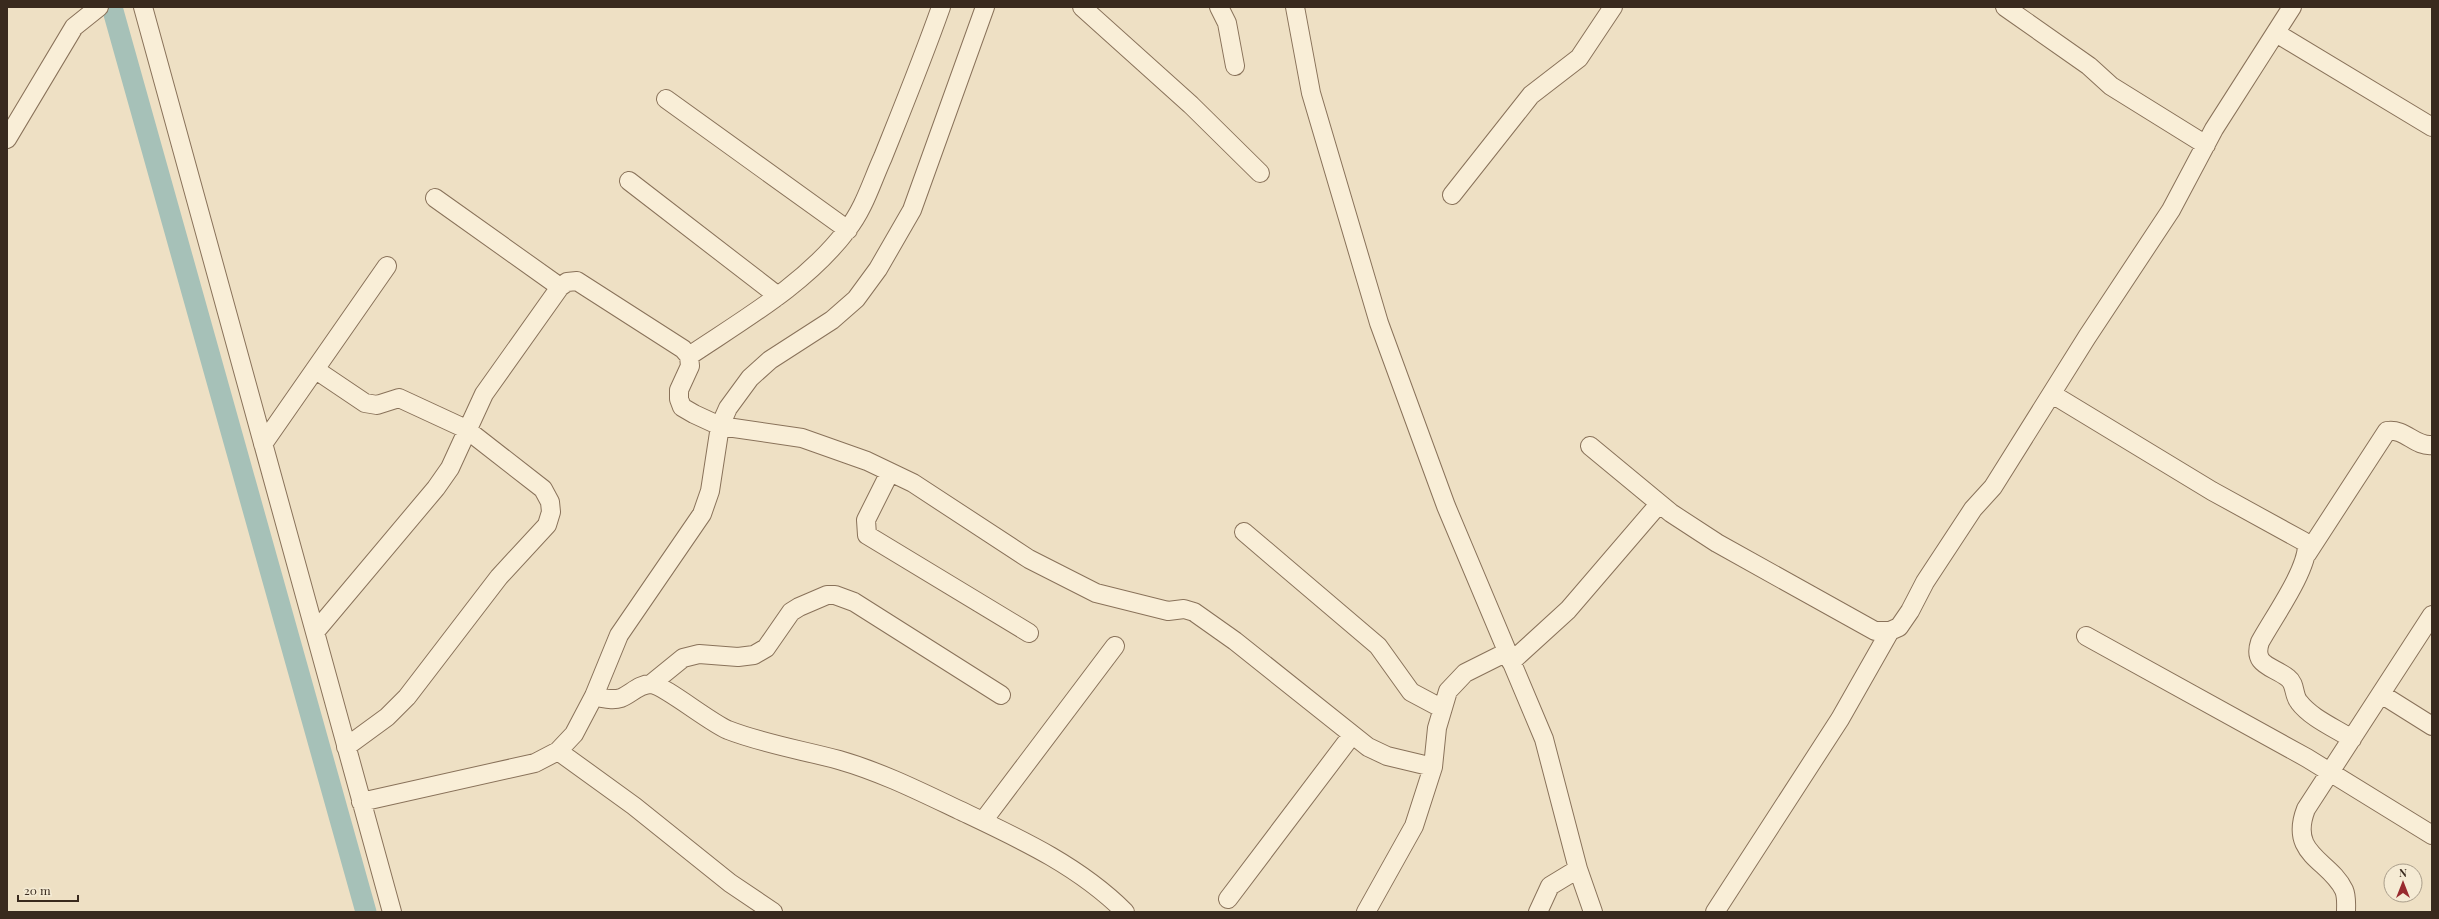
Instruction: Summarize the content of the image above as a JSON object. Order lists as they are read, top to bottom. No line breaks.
{"scale_bar":"20 m","north":"top"}
